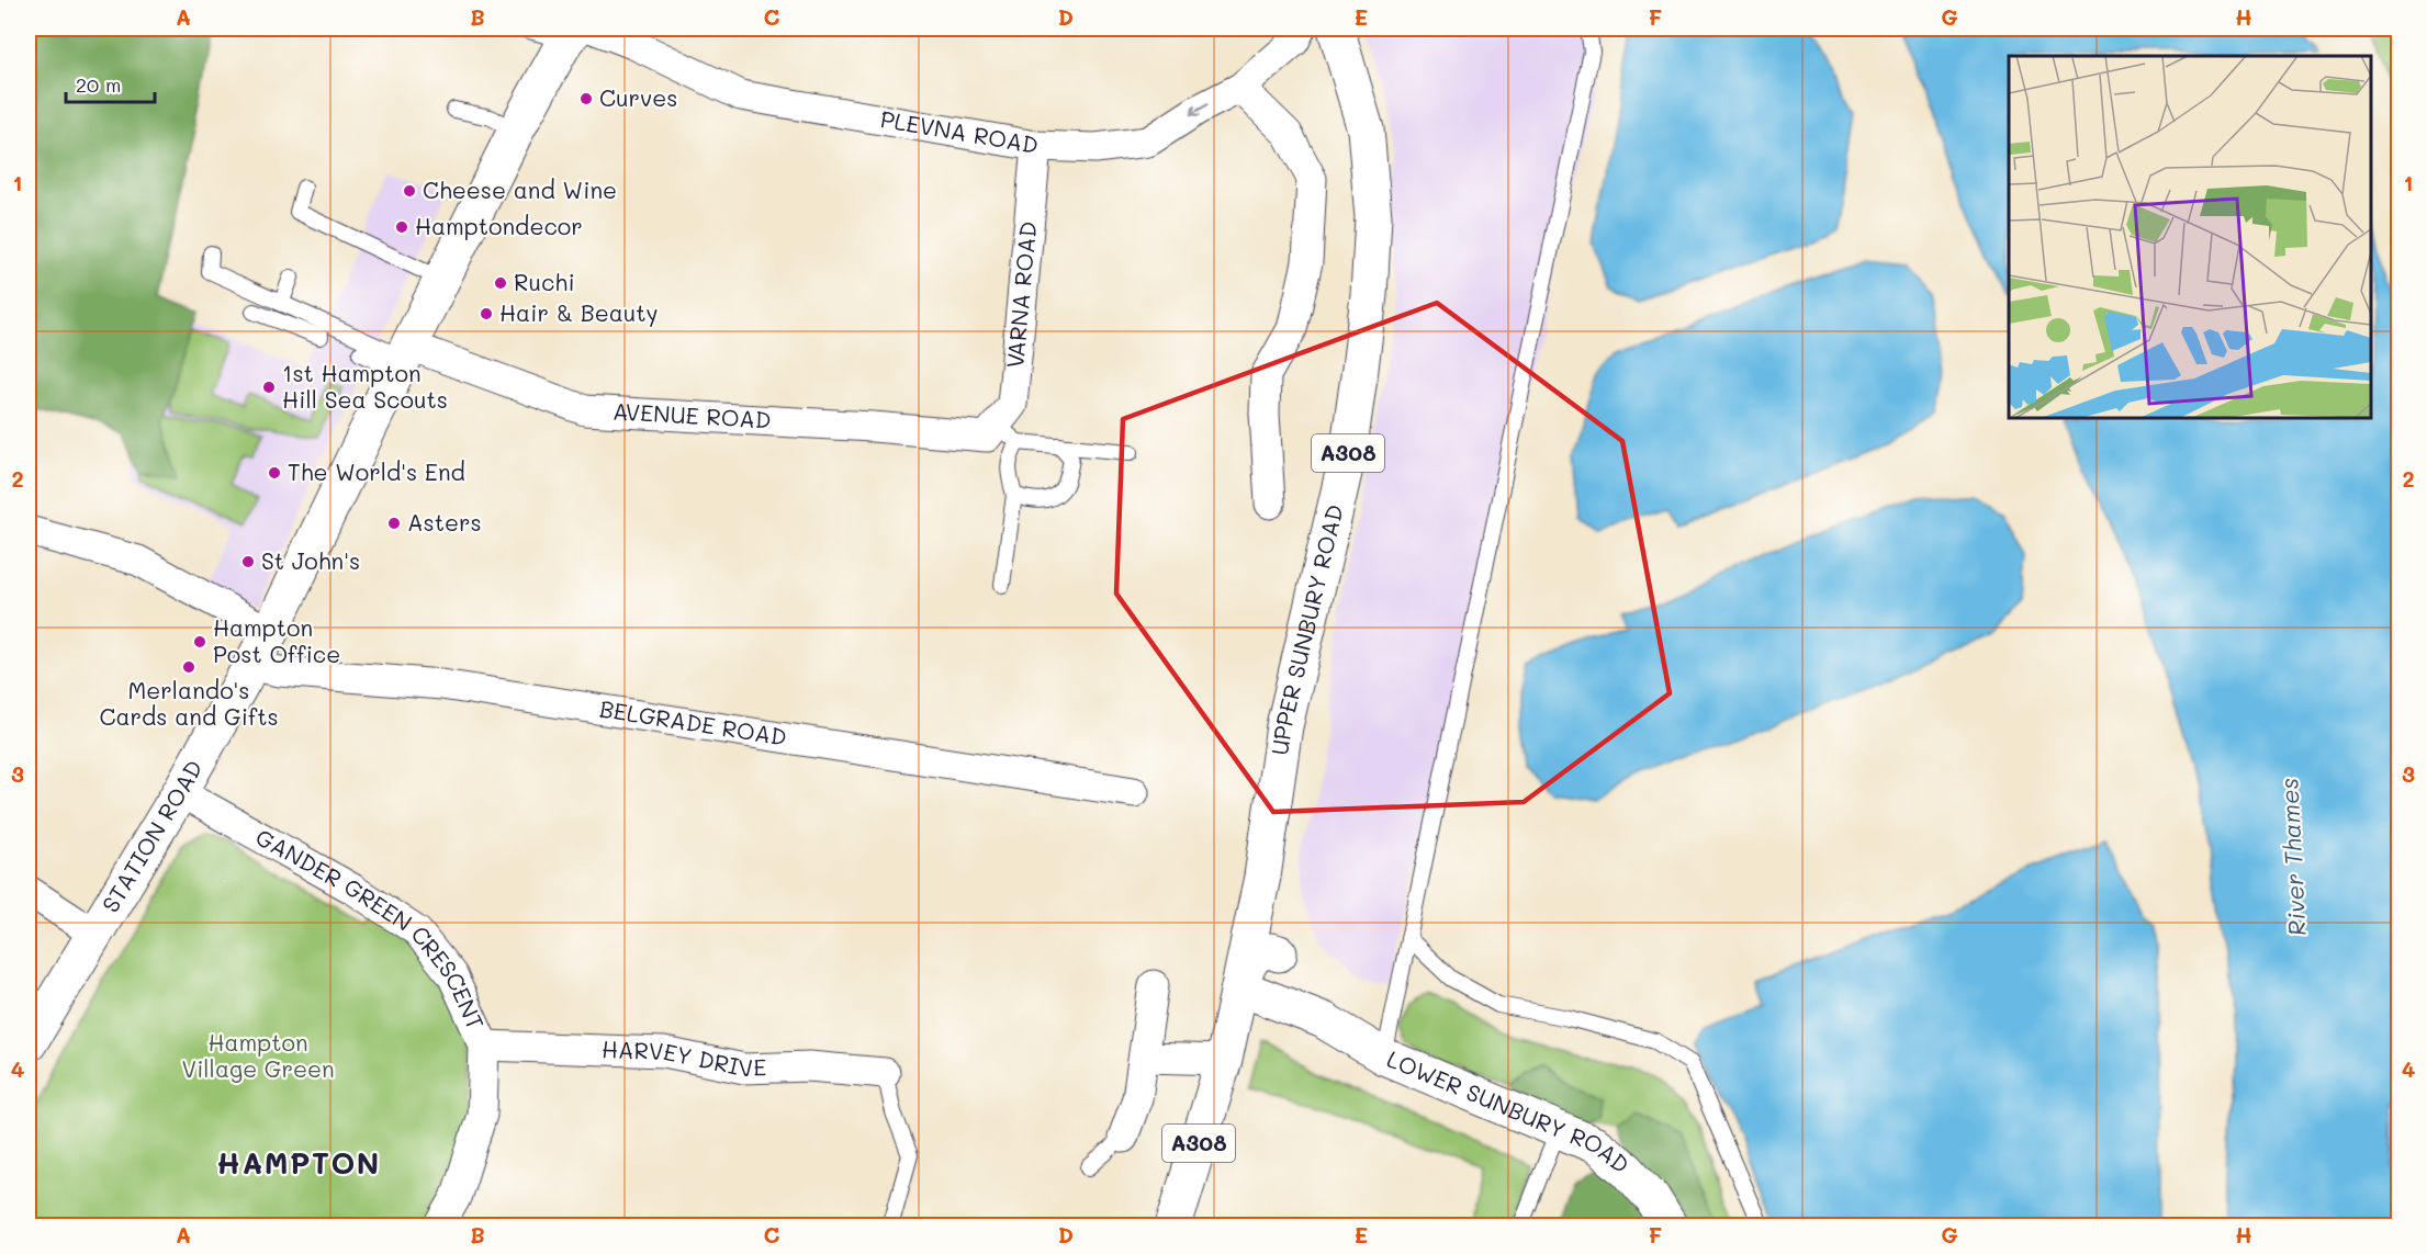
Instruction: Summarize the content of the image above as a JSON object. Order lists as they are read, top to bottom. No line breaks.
{"streets":{"main road":["A308","UPPER SUNBURY ROAD","STATION ROAD","LOWER SUNBURY ROAD"],"street":["PLEVNA ROAD","VARNA ROAD","AVENUE ROAD","BELGRADE ROAD","GANDER GREEN CRESCENT","HARVEY DRIVE"]},"crossings":[["PLEVNA ROAD","VARNA ROAD"],["PLEVNA ROAD","STATION ROAD"],["VARNA ROAD","AVENUE ROAD"],["AVENUE ROAD","STATION ROAD"],["UPPER SUNBURY ROAD","LOWER SUNBURY ROAD"],["BELGRADE ROAD","STATION ROAD"],["STATION ROAD","GANDER GREEN CRESCENT"],["GANDER GREEN CRESCENT","HARVEY DRIVE"]],"districts":["HAMPTON"],"water":["River Thames"],"parks":["Hampton Village Green"],"places":["Curves","Cheese and Wine","Hamptondecor","Ruchi","Hair & Beauty","1st Hampton Hill Sea Scouts","The World's End","Asters","St John's","Hampton Post Office","Merlando's Cards and Gifts"],"scale_bar":"20 m","grid":{"columns":["A","B","C","D","E","F","G","H"],"rows":["1","2","3","4"]}}
